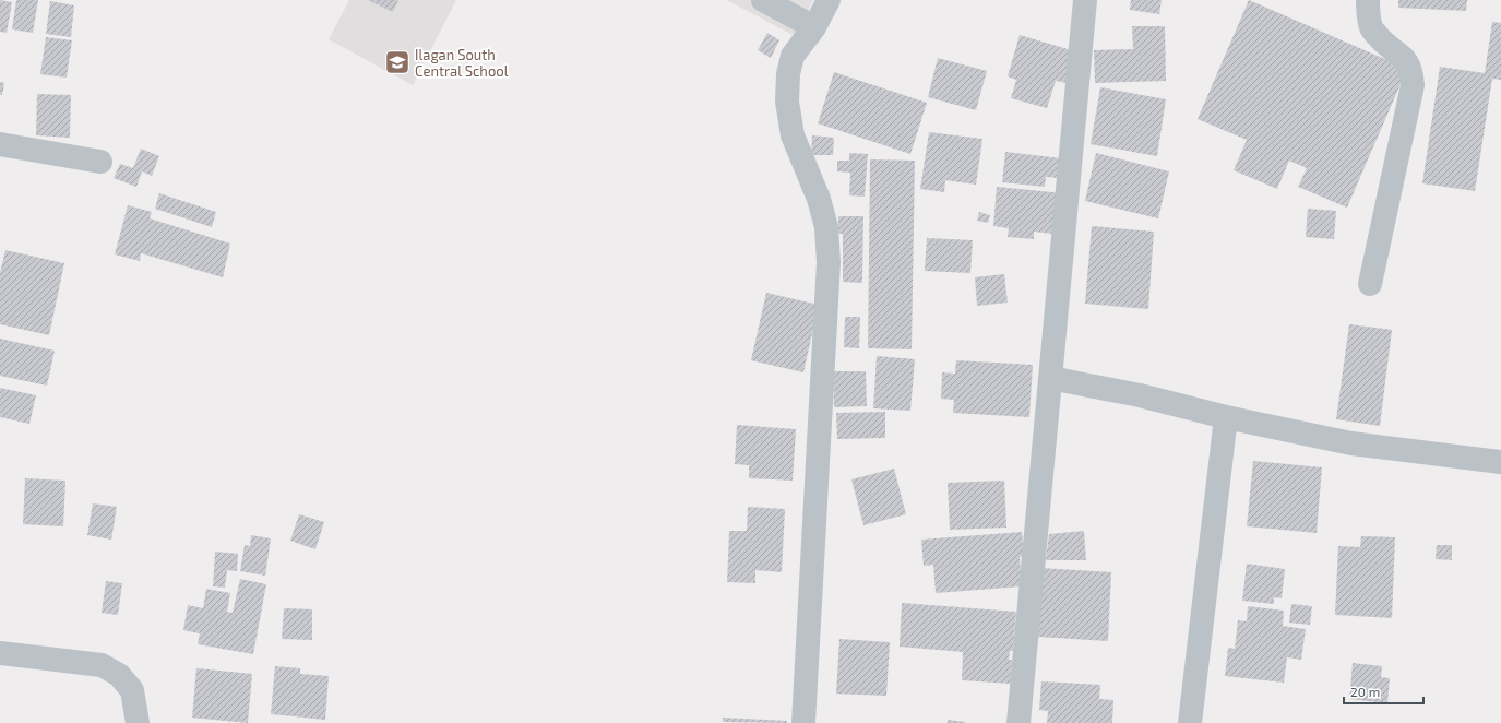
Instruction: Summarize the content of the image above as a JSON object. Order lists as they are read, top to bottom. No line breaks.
{"places":{"school or university":["Ilagan South Central School"]},"scale_bar":"20 m"}
